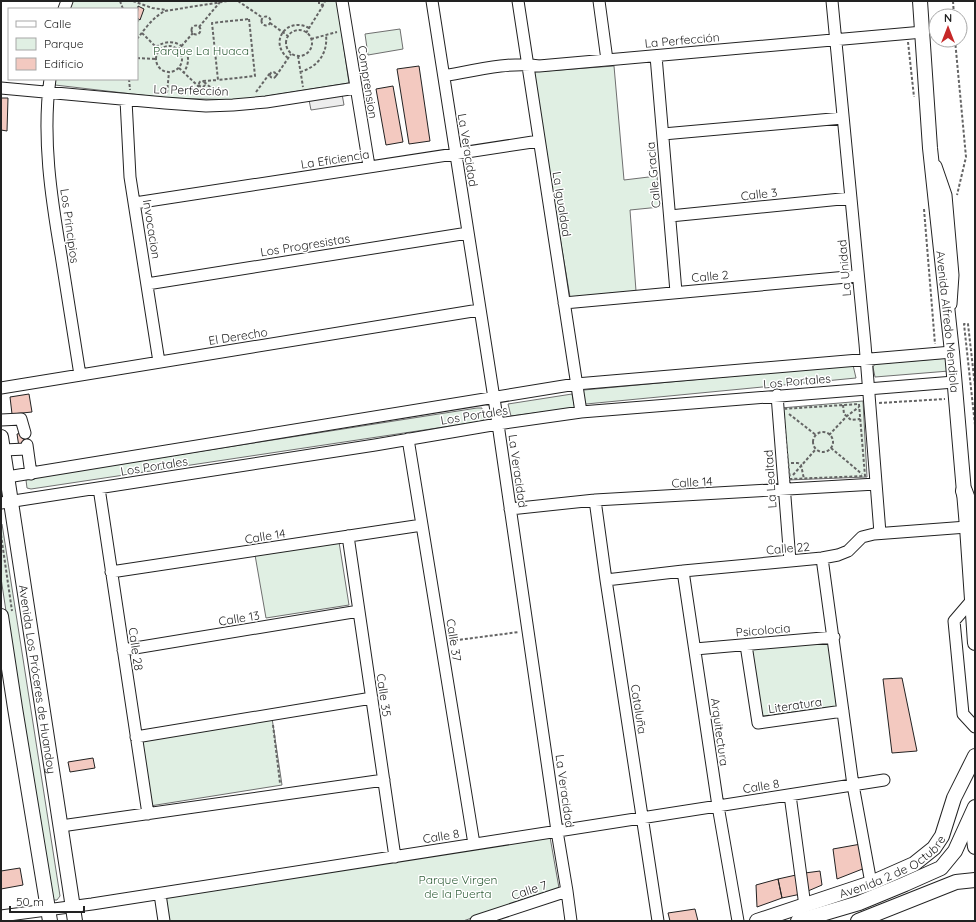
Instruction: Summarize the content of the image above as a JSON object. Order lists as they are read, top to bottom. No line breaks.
{"streets":{"main road":["Avenida Alfredo Mendiola","Avenida Los Próceres de Huandoy","Avenida 2 de Octubre"],"street":["La Perfección","Comprension","La Veracidad","La Eficiencia","Calle Gracia","Calle 3","La Igualdad","Los Principios","Invocacion","Los Progresistas","La Unidad","Calle 2","El Derecho","Los Portales","La Lealtad","Calle 14","Calle 22","Calle 13","Psicolocia","Calle 37","Calle 28","Calle 35","Literatura","Cataluña","Arquitectura","Calle 8","Calle 7"]},"crossings":[["La Perfección","Comprension"],["La Perfección","La Veracidad"],["La Perfección","Calle Gracia"],["La Perfección","La Igualdad"],["La Perfección","Los Principios"],["La Perfección","Invocacion"],["La Perfección","La Unidad"],["La Perfección","Avenida Alfredo Mendiola"],["Comprension","La Eficiencia"],["La Veracidad","La Eficiencia"],["La Veracidad","Los Progresistas"],["La Veracidad","El Derecho"],["La Veracidad","Los Portales"],["La Veracidad","Calle 14"],["La Veracidad","Calle 8"],["La Veracidad","Calle 7"],["La Eficiencia","La Igualdad"],["La Eficiencia","Invocacion"],["Calle Gracia","Calle 3"],["Calle Gracia","Calle 2"],["Calle 3","La Unidad"],["La Igualdad","Calle 2"],["La Igualdad","Los Portales"],["Los Principios","El Derecho"],["Invocacion","Los Progresistas"],["Invocacion","El Derecho"],["La Unidad","Calle 2"],["La Unidad","Los Portales"],["La Unidad","Calle 14"],["La Unidad","Calle 22"],["Avenida Alfredo Mendiola","Los Portales"],["Los Portales","La Lealtad"],["Los Portales","Calle 37"],["Los Portales","Calle 28"],["Los Portales","Avenida Los Próceres de Huandoy"],["La Lealtad","Calle 14"],["La Lealtad","Calle 22"],["Calle 14","Calle 37"],["Calle 14","Calle 28"],["Calle 14","Calle 35"],["Calle 14","Cataluña"],["Calle 22","Cataluña"],["Calle 22","Arquitectura"],["Calle 13","Calle 28"],["Calle 13","Calle 35"],["Psicolocia","Literatura"],["Psicolocia","Arquitectura"],["Calle 37","Calle 8"],["Avenida Los Próceres de Huandoy","Calle 8"],["Calle 35","Calle 8"],["Cataluña","Calle 8"],["Arquitectura","Calle 8"]],"parks":["Parque La Huaca","Parque Virgen de la Puerta"],"legend":["Calle","Parque","Edificio"],"scale_bar":"50 m","north":"top"}
